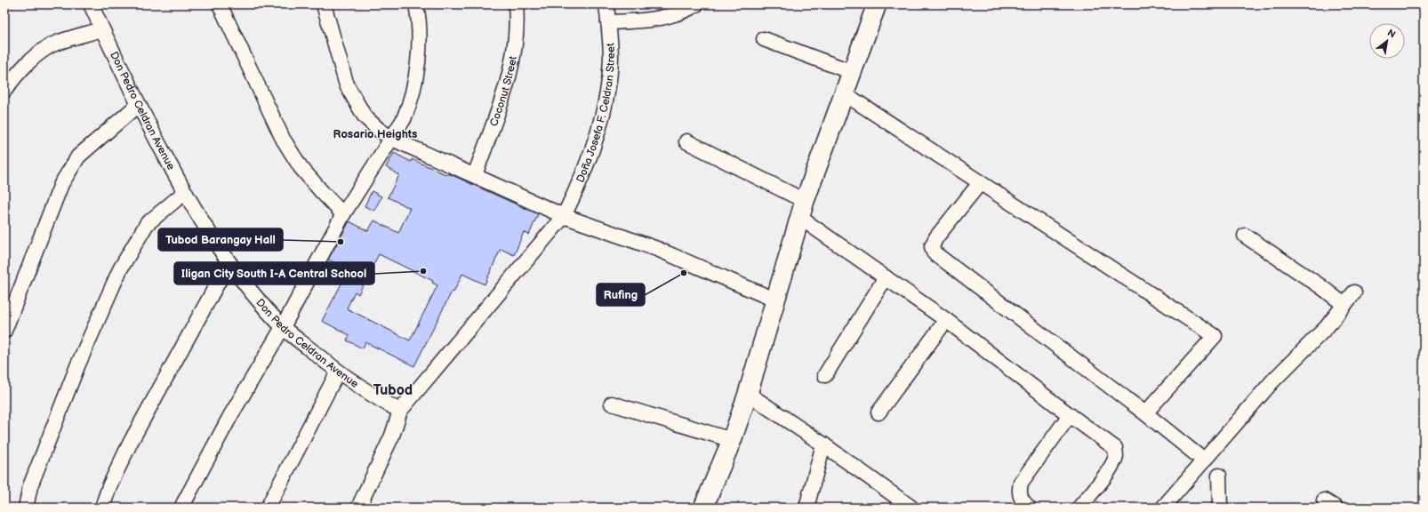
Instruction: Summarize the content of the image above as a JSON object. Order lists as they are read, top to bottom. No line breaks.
{"streets":{"street":["Coconut Street","Don Pedro Celdran Avenue","Doña Josefa F. Celdran Street"]},"districts":["Rosario Heights","Tubod"],"places":["Tubod Barangay Hall","Iligan City South I-A Central School","Rufing"],"north":"top right"}
